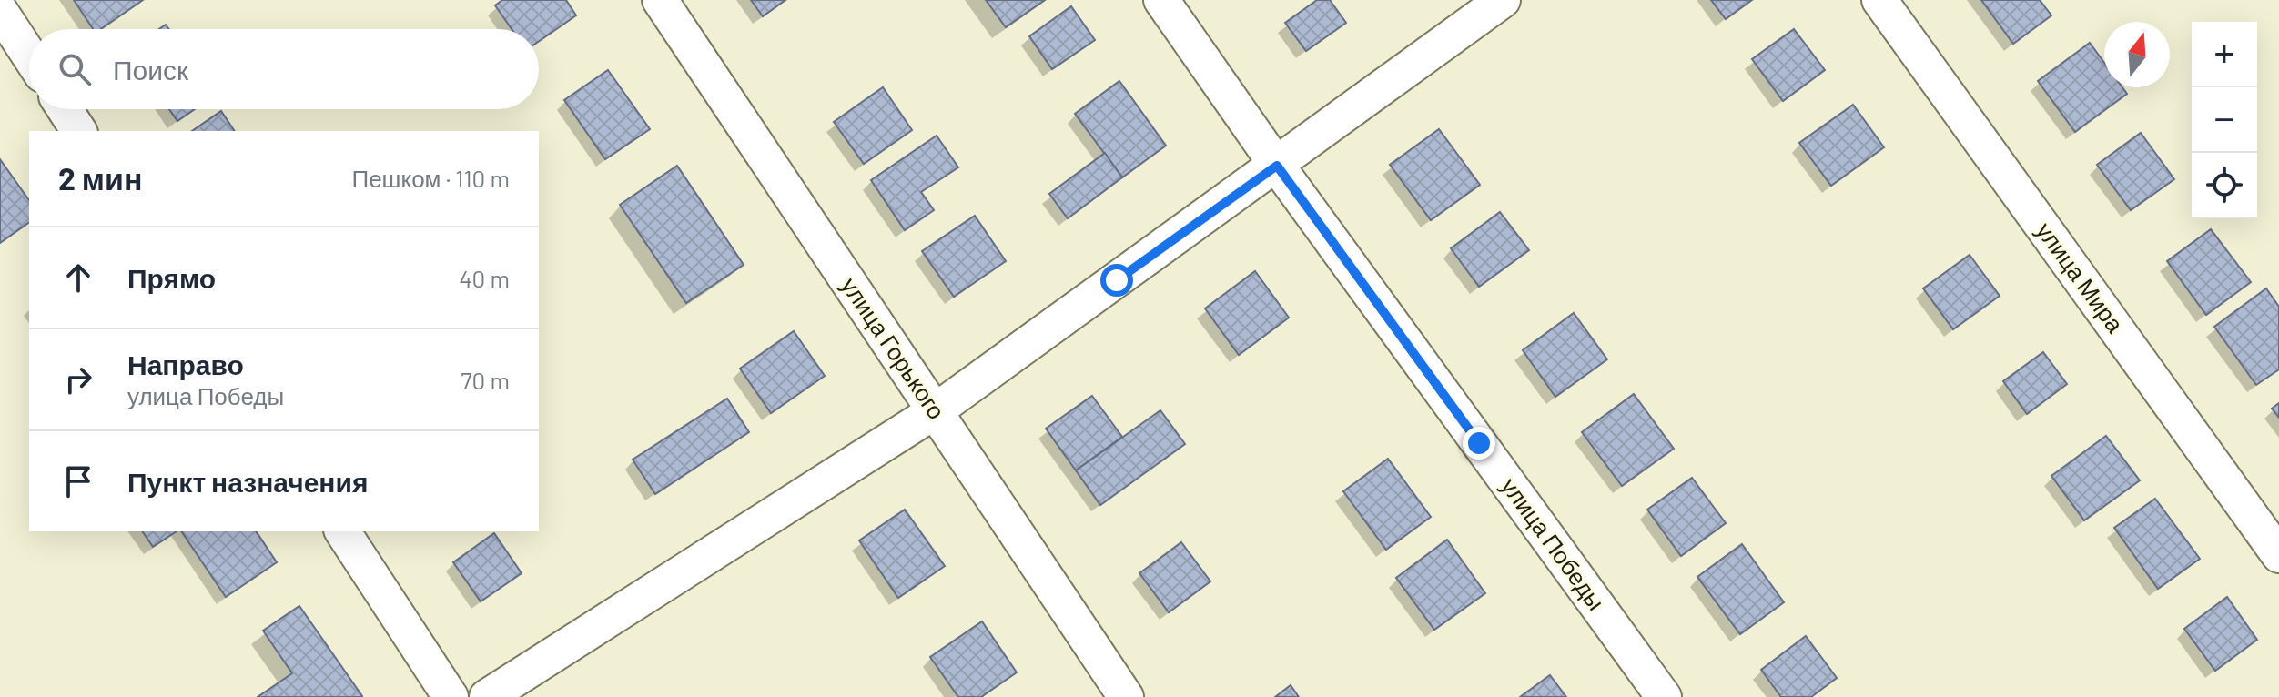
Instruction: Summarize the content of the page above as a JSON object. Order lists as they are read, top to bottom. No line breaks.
{"streets":{"street":["улица Мира","улица Горького","улица Победы"]},"north":"top","page":{"map_buttons":["+","−"],"search":"Поиск","heading":["2 мин","Пешком · 110 m"],"list":[["Прямо","40 m"],["Направо","улица Победы","70 m"],"Пункт назначения"]}}
